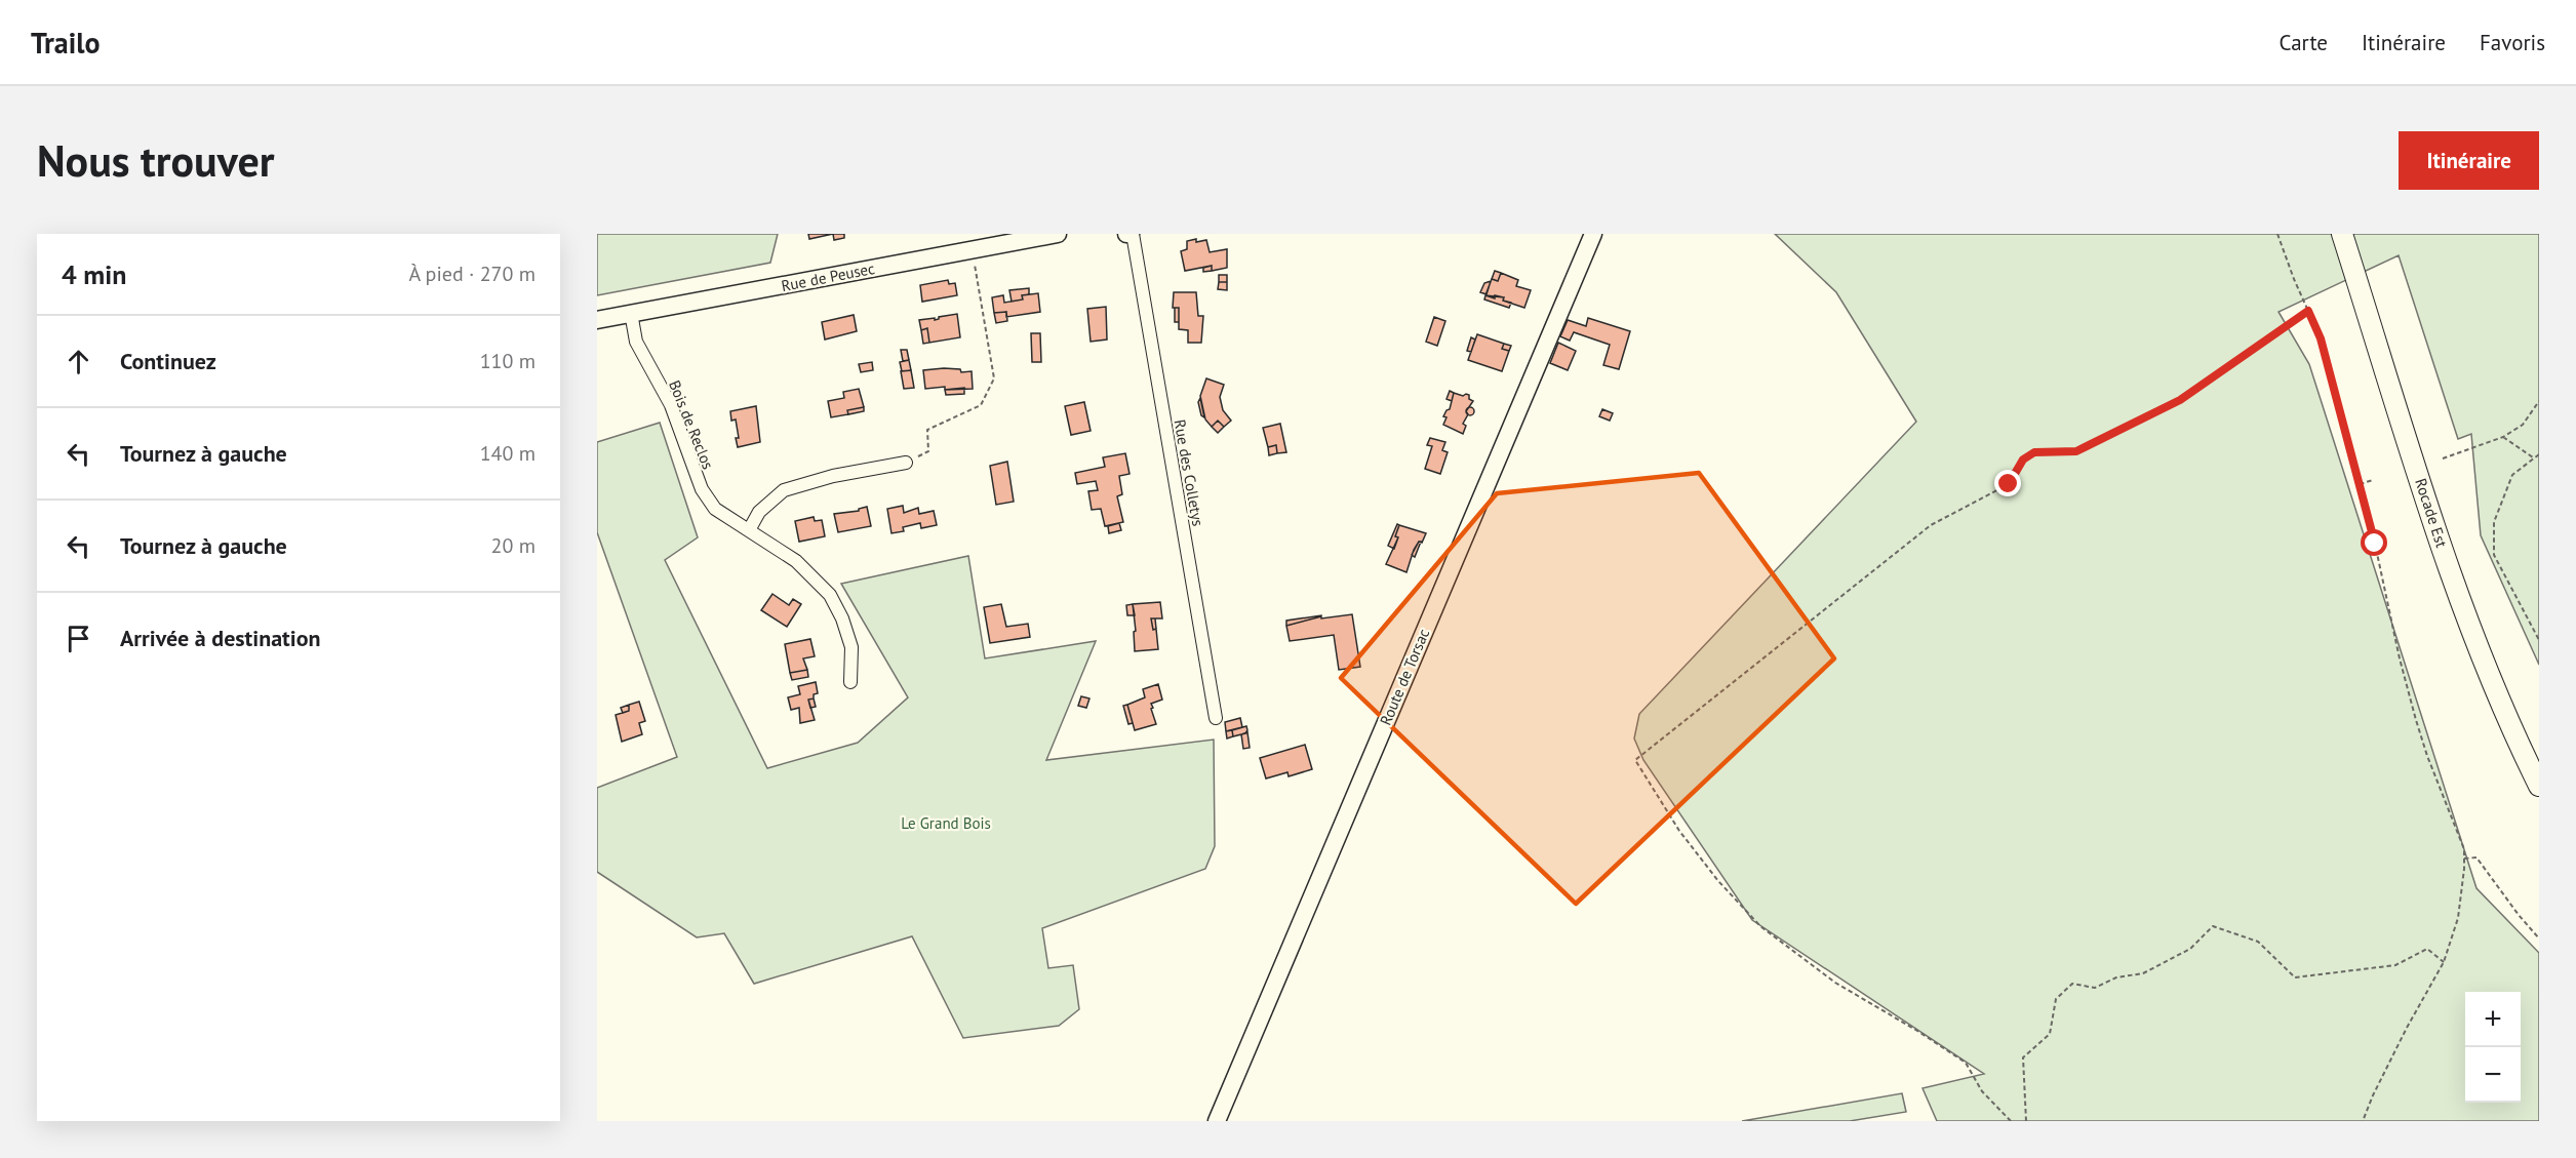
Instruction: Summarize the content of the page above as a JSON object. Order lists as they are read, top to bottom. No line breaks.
{"streets":{"main road":["Rocade Est"],"street":["Rue de Peusec","Bois de Reclos","Rue des Colletys","Route de Torsac"]},"crossings":[["Rue de Peusec","Bois de Reclos"]],"parks":["Le Grand Bois"],"page":{"header":"Trailo","nav":["Carte","Itinéraire","Favoris"],"buttons":"Itinéraire","title":"Nous trouver","heading":["4 min","À pied · 270 m"],"list":[["Continuez","110 m"],["Tournez à gauche","140 m"],["Tournez à gauche","20 m"],"Arrivée à destination"],"map_buttons":["+","−"]}}
